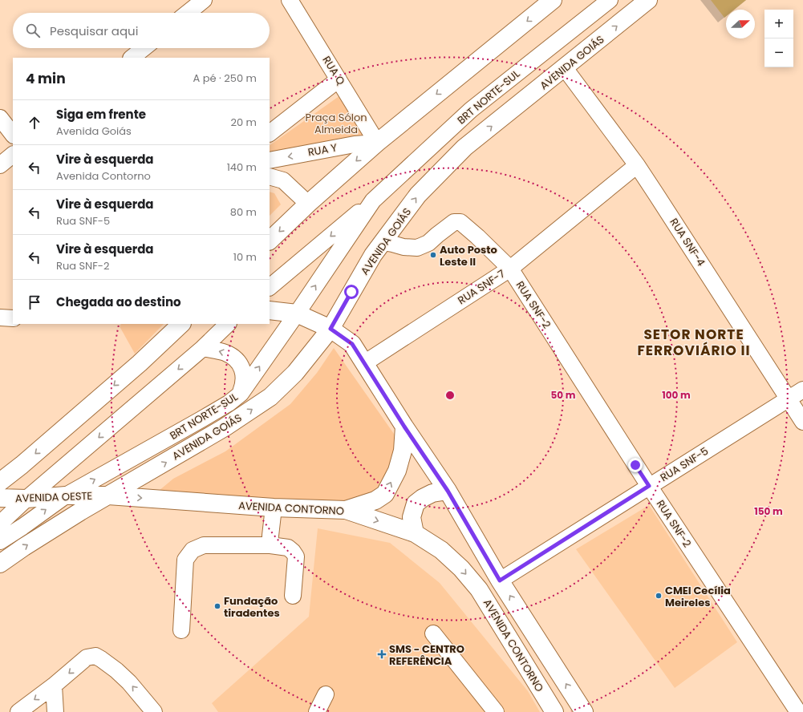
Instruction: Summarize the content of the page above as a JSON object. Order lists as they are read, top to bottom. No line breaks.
{"streets":{"main road":["AVENIDA GOIÁS","AVENIDA OESTE","AVENIDA CONTORNO"],"street":["RUA Q","BRT NORTE-SUL","RUA Y","RUA SNF-4","RUA SNF-7","RUA SNF-2","RUA SNF-5"]},"crossings":[["AVENIDA GOIÁS","RUA SNF-4"],["AVENIDA GOIÁS","RUA SNF-2"],["AVENIDA GOIÁS","AVENIDA OESTE"],["AVENIDA GOIÁS","AVENIDA CONTORNO"],["RUA Q","RUA Y"],["BRT NORTE-SUL","AVENIDA OESTE"],["RUA SNF-4","RUA SNF-7"],["RUA SNF-4","RUA SNF-5"],["RUA SNF-7","RUA SNF-2"],["RUA SNF-2","RUA SNF-5"],["AVENIDA OESTE","AVENIDA CONTORNO"]],"one_way":["RUA Y","AVENIDA CONTORNO"],"districts":["SETOR NORTE FERROVIÁRIO II"],"parks":["Praça Sólon Almeida"],"places":{"other":["Auto Posto Leste II","CMEI Cecília Meireles","Fundação tiradentes"],"health":["SMS - CENTRO REFERÊNCIA"]},"north":"right","page":{"map_buttons":["+","−"],"search":"Pesquisar aqui","heading":["4 min","A pé · 250 m"],"list":[["Siga em frente","Avenida Goiás","20 m"],["Vire à esquerda","Avenida Contorno","140 m"],["Vire à esquerda","Rua SNF-5","80 m"],["Vire à esquerda","Rua SNF-2","10 m"],"Chegada ao destino"]},"rings":["50 m","100 m","150 m"]}
